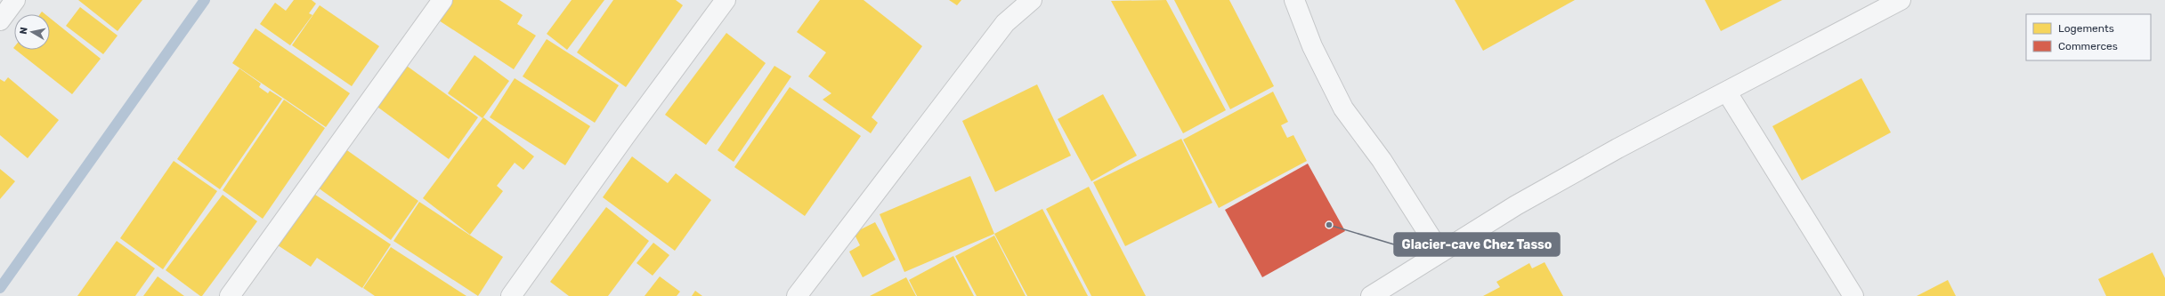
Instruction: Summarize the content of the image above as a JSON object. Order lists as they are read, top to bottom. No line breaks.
{"places":["Glacier-cave Chez Tasso"],"legend":["Logements","Commerces"],"north":"left"}
